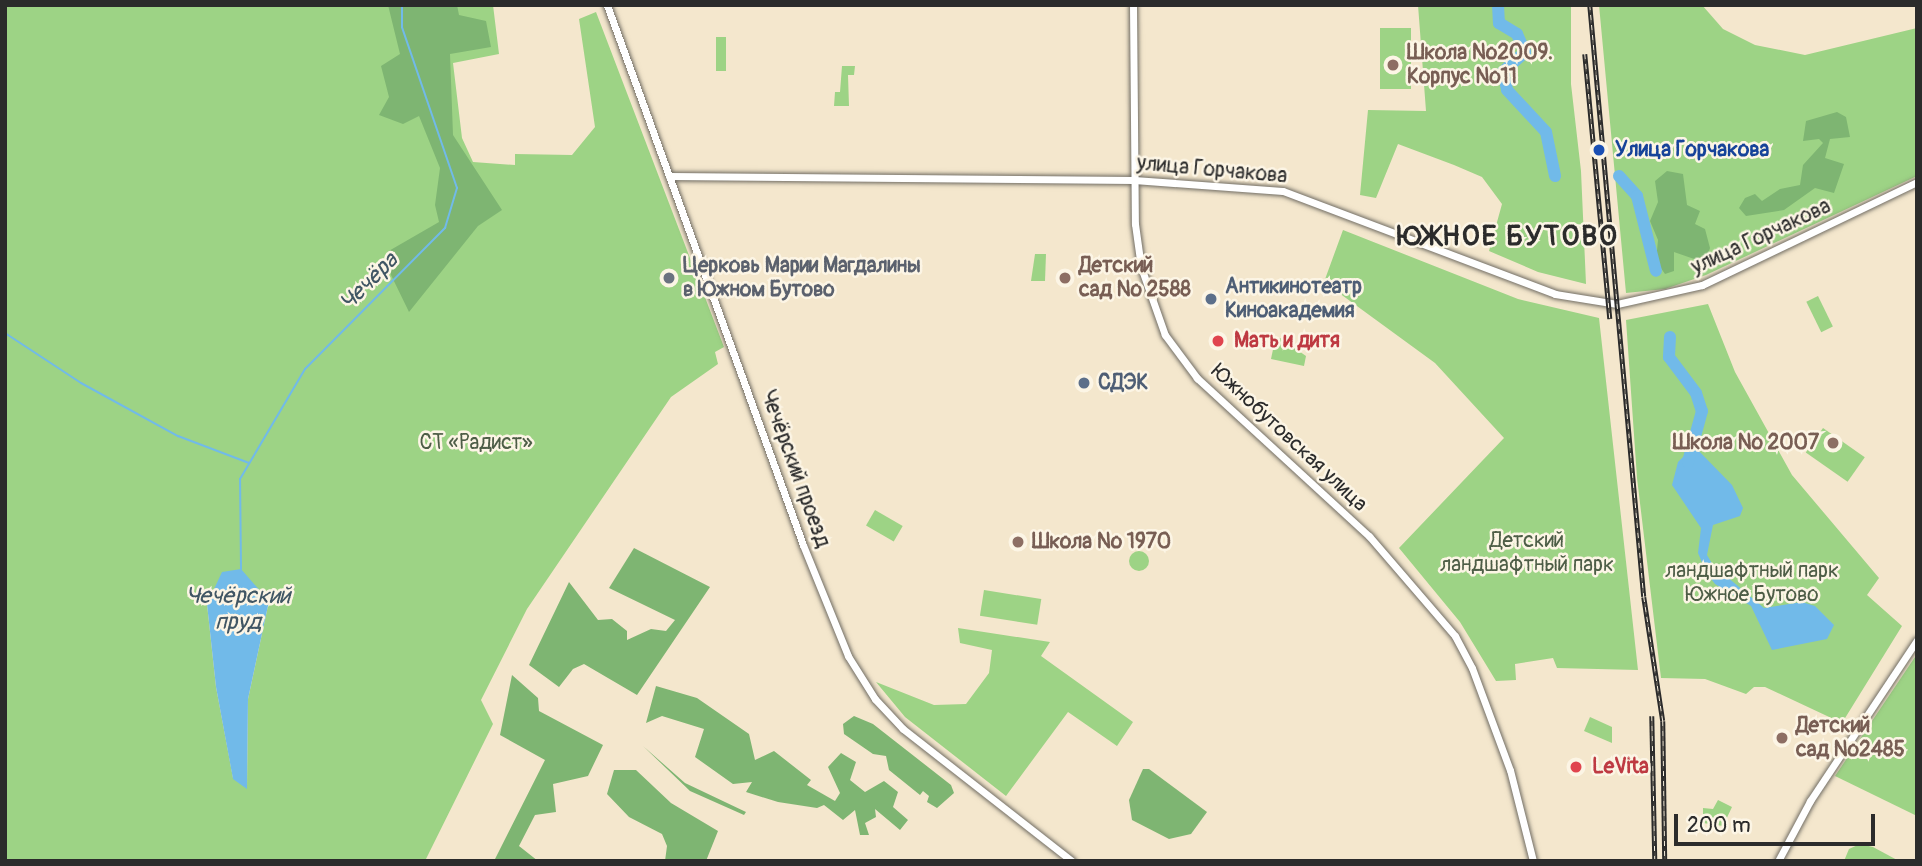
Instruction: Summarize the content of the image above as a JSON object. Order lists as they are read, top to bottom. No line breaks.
{"streets":{"street":["улица Горчакова","Южнобутовская улица","Чечёрский проезд"]},"crossings":[["улица Горчакова","Южнобутовская улица"],["улица Горчакова","Чечёрский проезд"]],"districts":["ЮЖНОЕ БУТОВО"],"water":["Чечёра","Чечёрский пруд"],"parks":["СТ «Радист»","Детский ландшафтный парк","ландшафтный парк Южное Бутово"],"places":["Школа №2009. Корпус №11","Улица Горчакова","Церковь Марии Магдалины в Южном Бутово","Детский сад № 2588","Антикинотеатр Киноакадемия","Мать и дитя","СДЭК","Школа № 2007","Школа № 1970","Детский сад №2485","LeVita"],"scale_bar":"200 m"}
